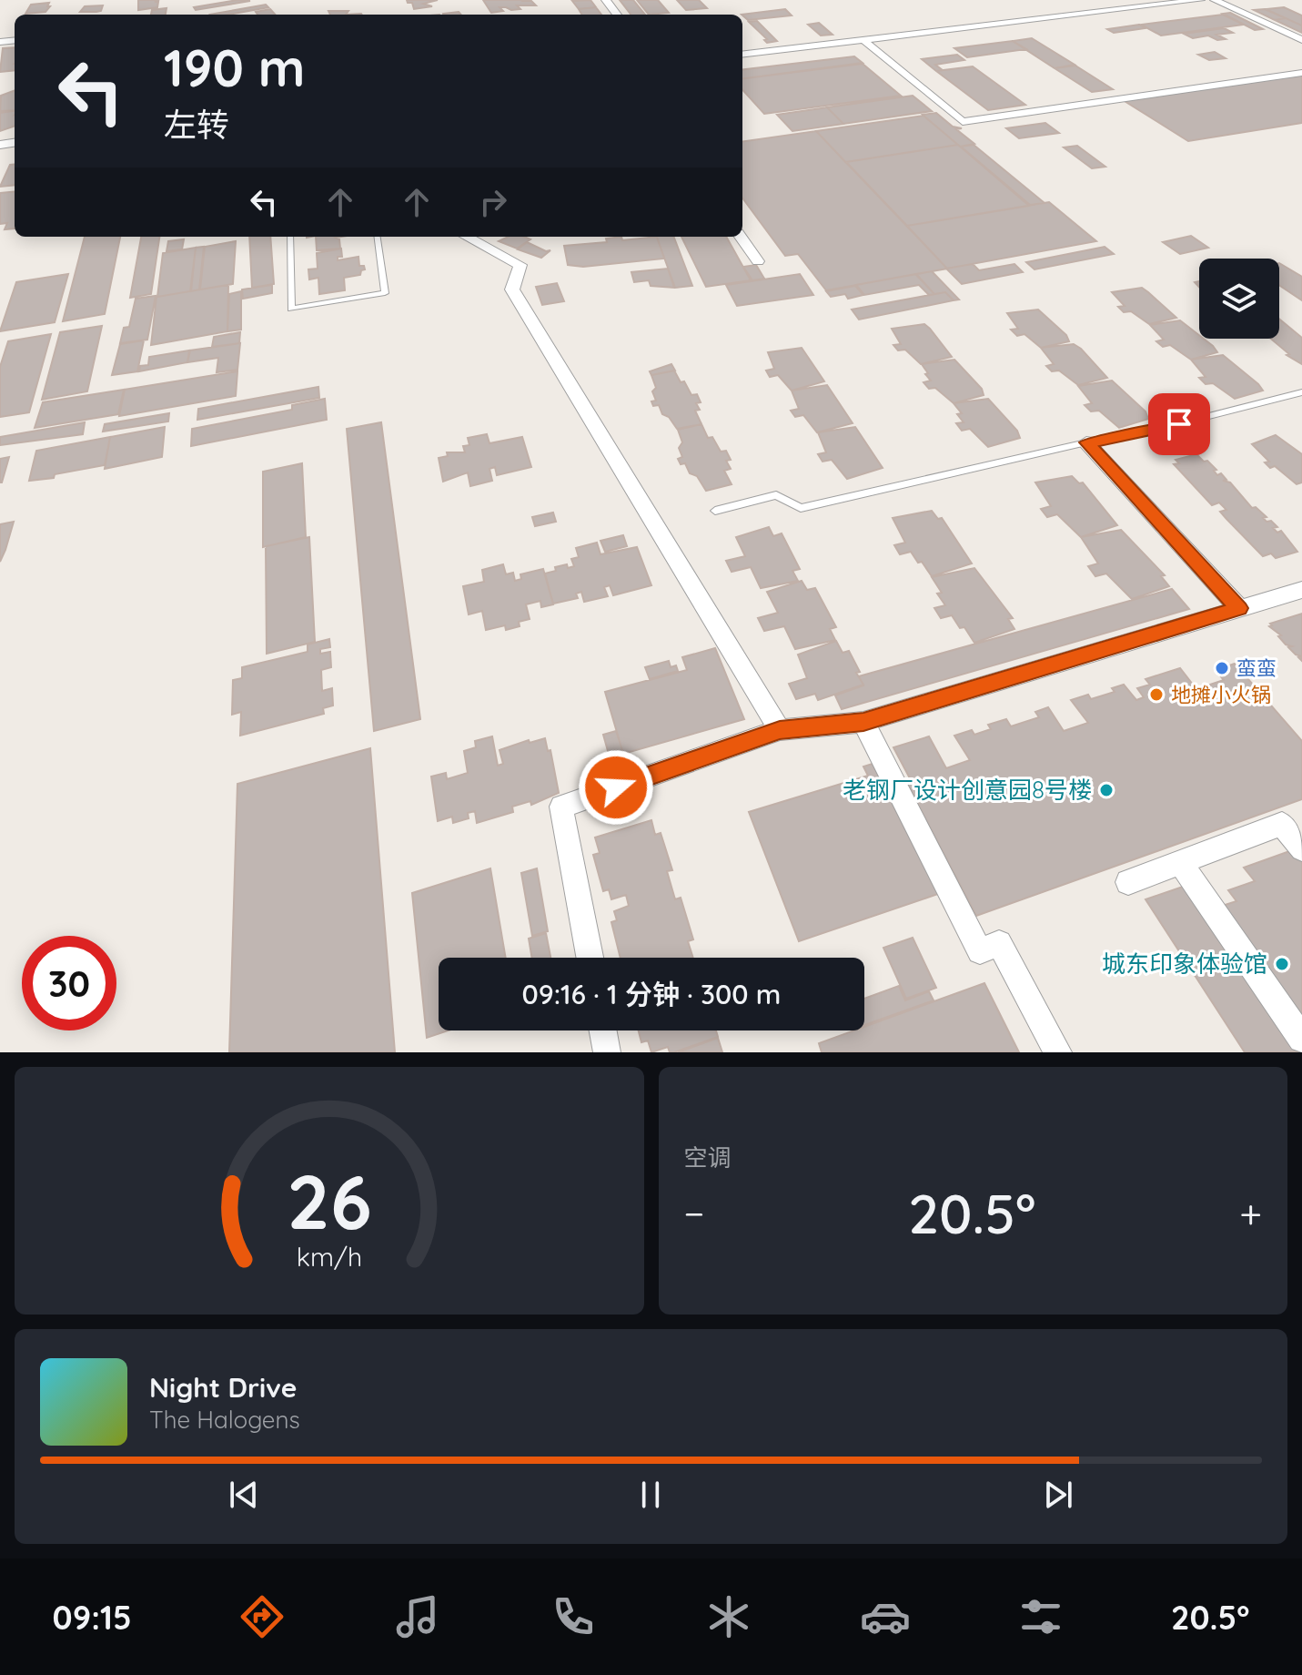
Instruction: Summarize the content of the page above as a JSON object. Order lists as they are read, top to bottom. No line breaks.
{"places":["蛮蛮","地摊小火锅","老钢厂设计创意园8号楼","城东印象体验馆"],"page":{"turn":["190 m","左转"],"limit":"30","trip":"09:16 · 1 分钟 · 300 m","tile":"空调","heat":["−","20.5°","+"],"song":["Night Drive","The Halogens"],"tabs":["09:15","20.5°"],"gauge":["26","km/h"]}}
